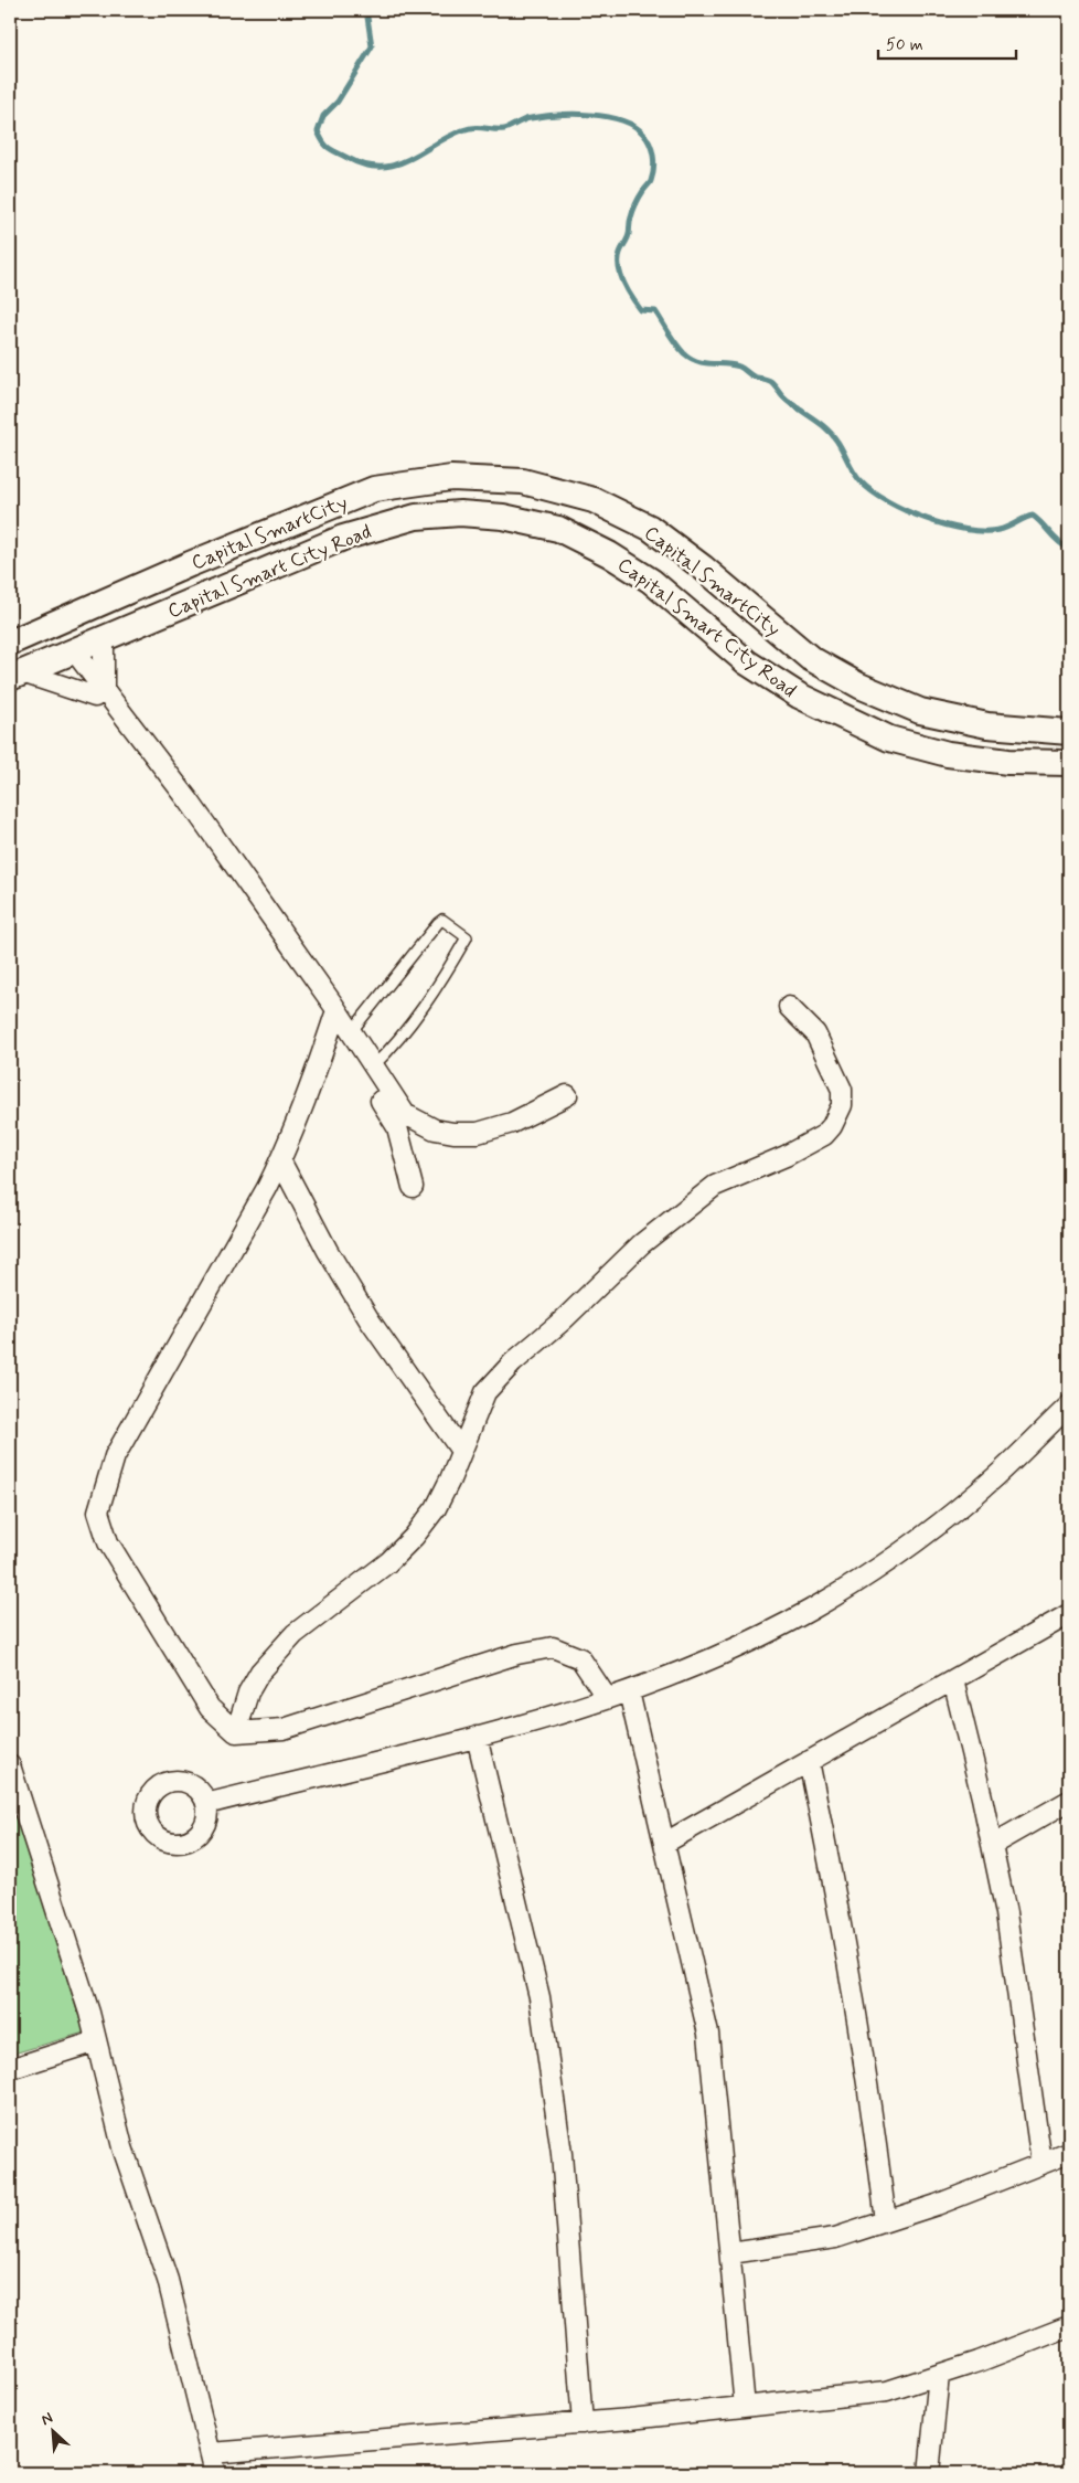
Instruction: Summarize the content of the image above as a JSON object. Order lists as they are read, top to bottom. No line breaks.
{"streets":{"street":["Capital SmartCity","Capital Smart City Road"]},"scale_bar":"50 m","north":"top left"}
